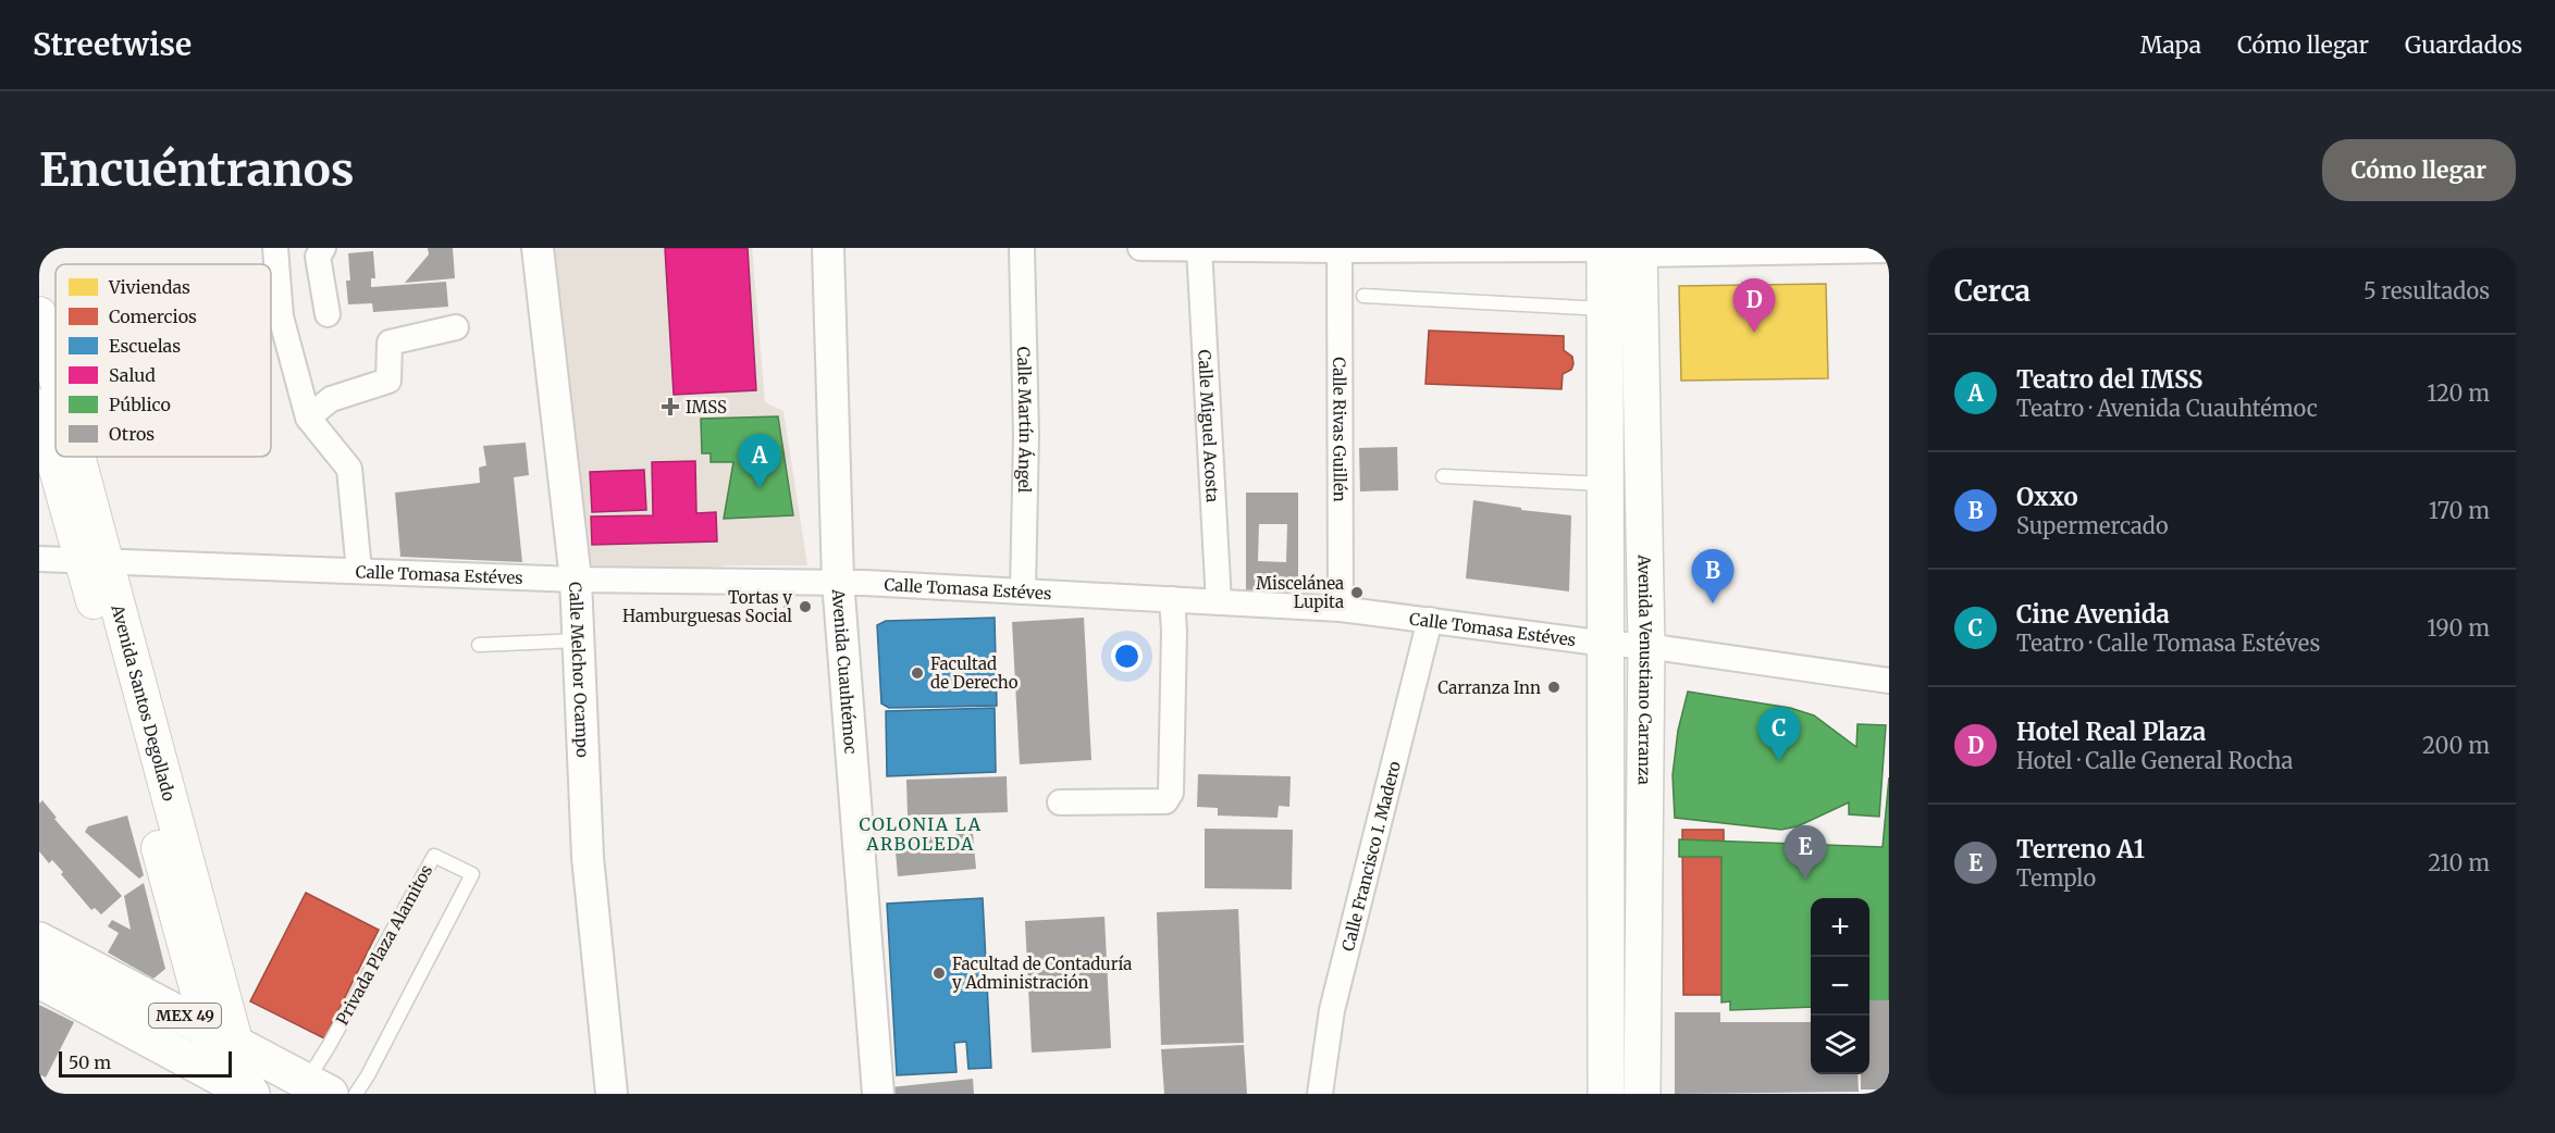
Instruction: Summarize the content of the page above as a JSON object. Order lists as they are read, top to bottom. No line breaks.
{"streets":{"main road":["Avenida Venustiano Carranza","Avenida Santos Degollado","MEX 49"],"street":["Calle Martín Ángel","Calle Miguel Acosta","Calle Rivas Guillén","Calle Tomasa Estéves","Calle Melchor Ocampo","Avenida Cuauhtémoc","Calle Francisco I. Madero"],"lane":["Privada Plaza Alamitos"]},"crossings":[["Calle Martín Ángel","Calle Tomasa Estéves"],["Calle Miguel Acosta","Calle Tomasa Estéves"],["Calle Rivas Guillén","Calle Tomasa Estéves"],["Calle Tomasa Estéves","Calle Melchor Ocampo"],["Calle Tomasa Estéves","Avenida Cuauhtémoc"],["Calle Tomasa Estéves","Avenida Venustiano Carranza"],["Calle Tomasa Estéves","Avenida Santos Degollado"],["Calle Tomasa Estéves","Calle Francisco I. Madero"],["Avenida Santos Degollado","MEX 49"],["Privada Plaza Alamitos","MEX 49"]],"districts":["COLONIA LA ARBOLEDA"],"places":{"health":["IMSS"],"other":["Miscelánea Lupita","Tortas y Hamburguesas Social","Facultad de Derecho","Carranza Inn","Facultad de Contaduría y Administración"]},"legend":["Viviendas","Comercios","Escuelas","Salud","Público","Otros"],"scale_bar":"50 m","page":{"header":"Streetwise","nav":["Mapa","Cómo llegar","Guardados"],"buttons":"Cómo llegar","title":"Encuéntranos","heading":["Cerca","5 resultados"],"pins":["D","A","B","C","E"],"list":[{"mark":"A","name":"Teatro del IMSS","note":"Teatro · Avenida Cuauhtémoc","value":"120 m"},{"mark":"B","name":"Oxxo","note":"Supermercado","value":"170 m"},{"mark":"C","name":"Cine Avenida","note":"Teatro · Calle Tomasa Estéves","value":"190 m"},{"mark":"D","name":"Hotel Real Plaza","note":"Hotel · Calle General Rocha","value":"200 m"},{"mark":"E","name":"Terreno A1","note":"Templo","value":"210 m"}],"map_buttons":["+","−"],"scale":"50 m"}}
